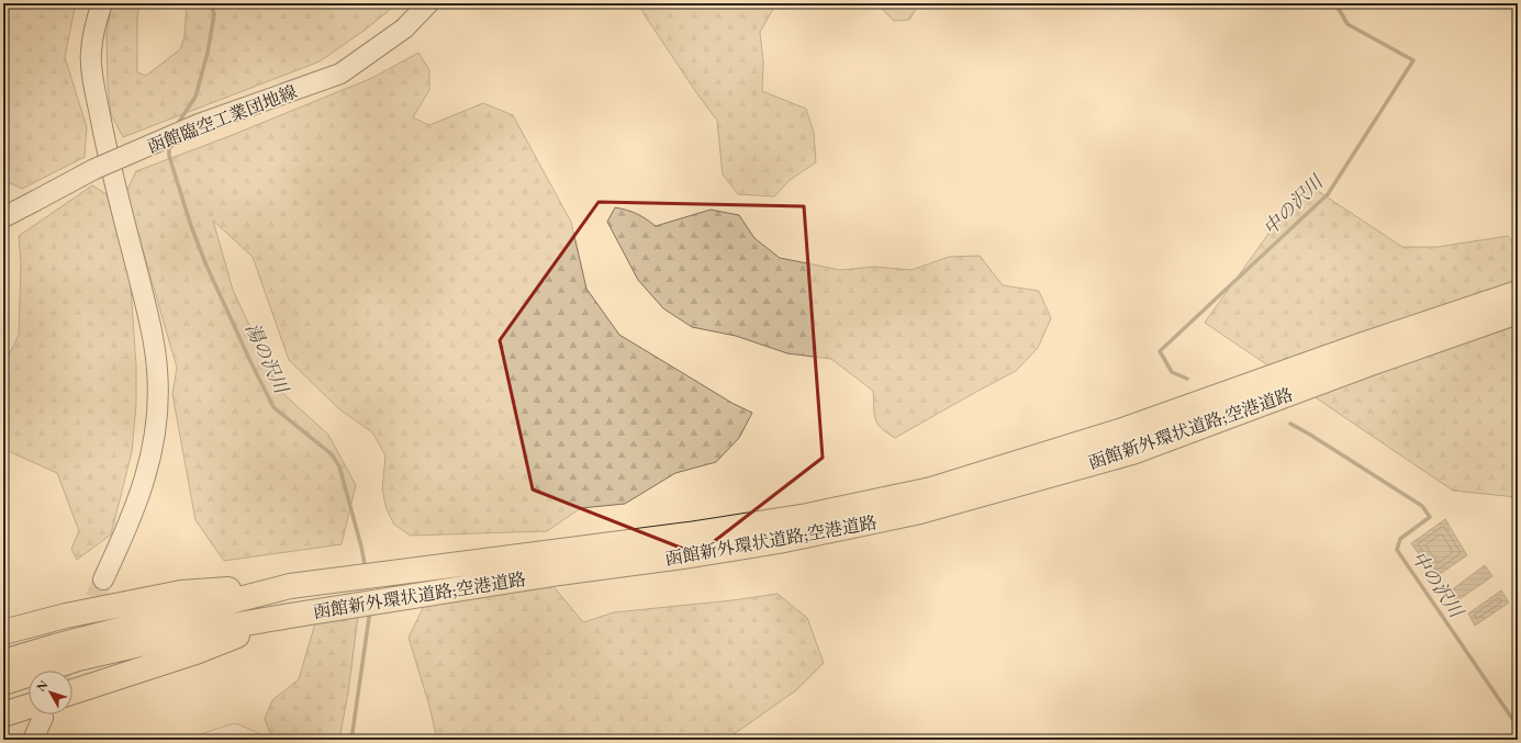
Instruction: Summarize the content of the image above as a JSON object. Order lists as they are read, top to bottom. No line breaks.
{"streets":{"highway":["函館新外環状道路;空港道路"],"street":["函館臨空工業団地線"]},"water":["中の沢川","湯の沢川"],"north":"top left"}
